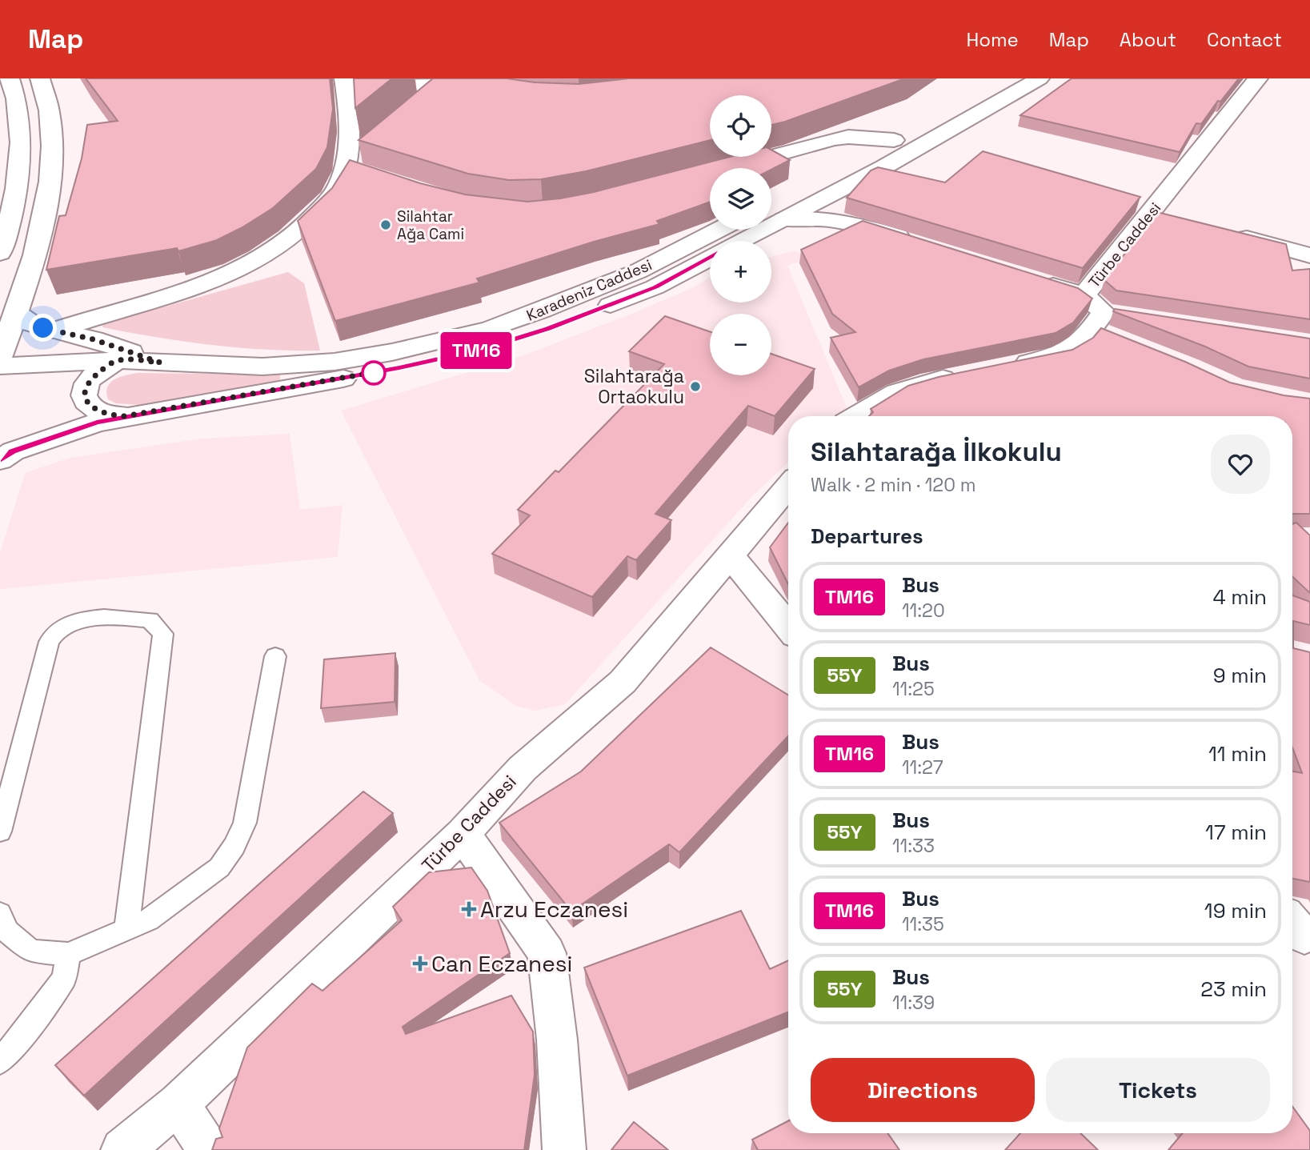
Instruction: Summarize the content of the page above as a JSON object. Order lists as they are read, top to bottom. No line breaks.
{"streets":{"main road":["Türbe Caddesi","Karadeniz Caddesi"]},"places":{"other":["Silahtar Ağa Cami","Silahtarağa Ortaokulu"],"health":["Arzu Eczanesi","Can Eczanesi"]},"lines":["bus line TM16"],"page":{"header":"Map","nav":["Home","Map","About","Contact"],"on_map":"TM16","map_buttons":["+","−"],"heading":[["Silahtarağa İlkokulu","Walk · 2 min · 120 m"],"Departures"],"list":[{"mark":"TM16","name":"Bus","note":"11:20","value":"4 min"},{"mark":"55Y","name":"Bus","note":"11:25","value":"9 min"},{"mark":"TM16","name":"Bus","note":"11:27","value":"11 min"},{"mark":"55Y","name":"Bus","note":"11:33","value":"17 min"},{"mark":"TM16","name":"Bus","note":"11:35","value":"19 min"},{"mark":"55Y","name":"Bus","note":"11:39","value":"23 min"}],"buttons":["Directions","Tickets"]}}
